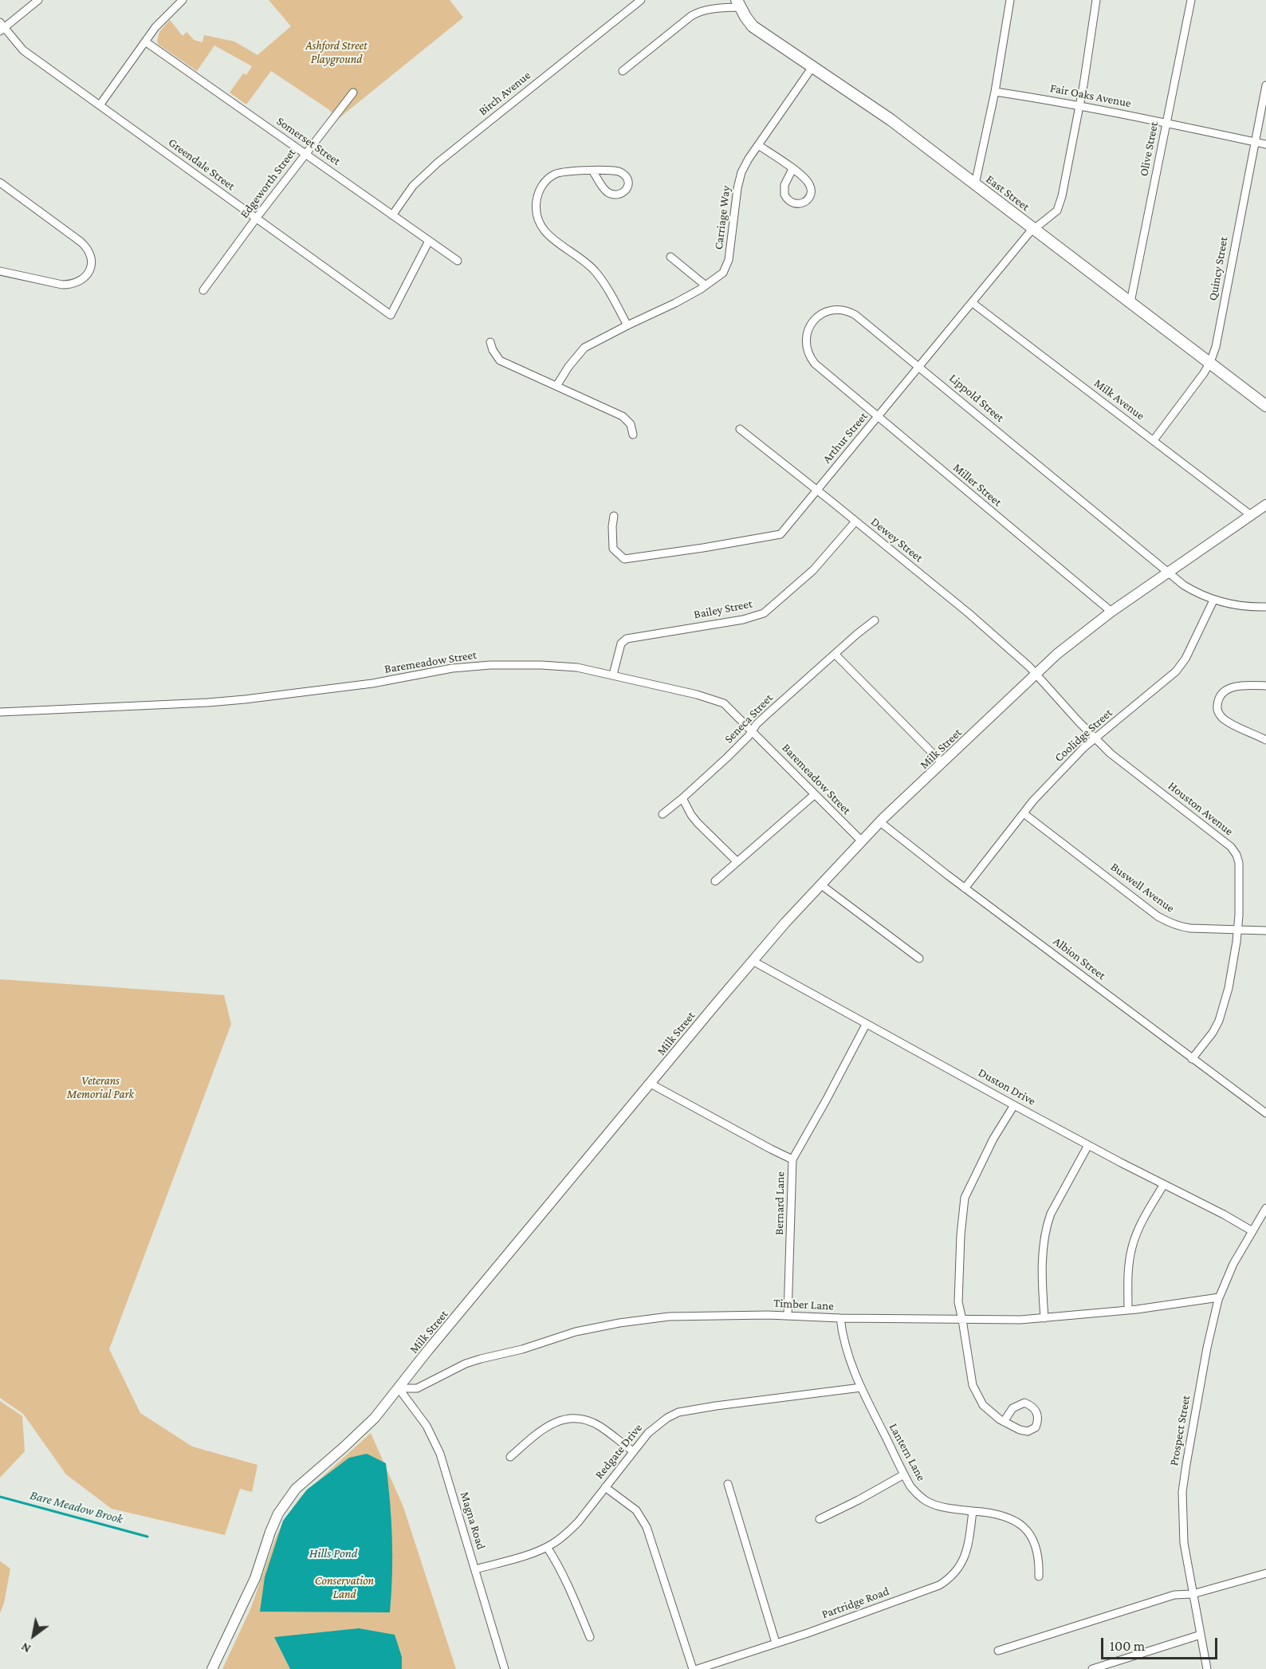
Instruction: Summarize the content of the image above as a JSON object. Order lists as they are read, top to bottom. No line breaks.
{"streets":{"main road":["East Street"],"street":["Birch Avenue","Fair Oaks Avenue","Somerset Street","Olive Street","Greendale Street","Edgeworth Street","Carriage Way","Quincy Street","Lippold Street","Milk Avenue","Arthur Street","Miller Street","Dewey Street","Bailey Street","Baremeadow Street","Seneca Street","Coolidge Street","Milk Street","Houston Avenue","Buswell Avenue","Albion Street","Duston Drive","Bernard Lane","Timber Lane","Prospect Street","Redgate Drive","Lantern Lane","Magna Road","Partridge Road"]},"crossings":[["Birch Avenue","Somerset Street"],["Fair Oaks Avenue","Olive Street"],["Fair Oaks Avenue","Quincy Street"],["Fair Oaks Avenue","Arthur Street"],["Somerset Street","Greendale Street"],["Somerset Street","Edgeworth Street"],["Olive Street","East Street"],["Greendale Street","Edgeworth Street"],["East Street","Carriage Way"],["East Street","Quincy Street"],["East Street","Arthur Street"],["Quincy Street","Milk Avenue"],["Lippold Street","Arthur Street"],["Lippold Street","Miller Street"],["Lippold Street","Coolidge Street"],["Lippold Street","Milk Street"],["Milk Avenue","Arthur Street"],["Milk Avenue","Milk Street"],["Arthur Street","Miller Street"],["Arthur Street","Dewey Street"],["Miller Street","Milk Street"],["Dewey Street","Bailey Street"],["Dewey Street","Milk Street"],["Dewey Street","Houston Avenue"],["Bailey Street","Baremeadow Street"],["Baremeadow Street","Seneca Street"],["Baremeadow Street","Milk Street"],["Coolidge Street","Houston Avenue"],["Coolidge Street","Buswell Avenue"],["Coolidge Street","Albion Street"],["Milk Street","Houston Avenue"],["Milk Street","Albion Street"],["Milk Street","Duston Drive"],["Milk Street","Timber Lane"],["Milk Street","Magna Road"],["Houston Avenue","Buswell Avenue"],["Houston Avenue","Albion Street"],["Duston Drive","Bernard Lane"],["Duston Drive","Prospect Street"],["Bernard Lane","Timber Lane"],["Timber Lane","Prospect Street"],["Timber Lane","Lantern Lane"],["Timber Lane","Magna Road"],["Redgate Drive","Lantern Lane"],["Redgate Drive","Magna Road"],["Lantern Lane","Partridge Road"]],"water":["Bare Meadow Brook","Hills Pond"],"parks":["Ashford Street Playground","Veterans Memorial Park","Conservation Land"],"scale_bar":"100 m","north":"bottom left"}
